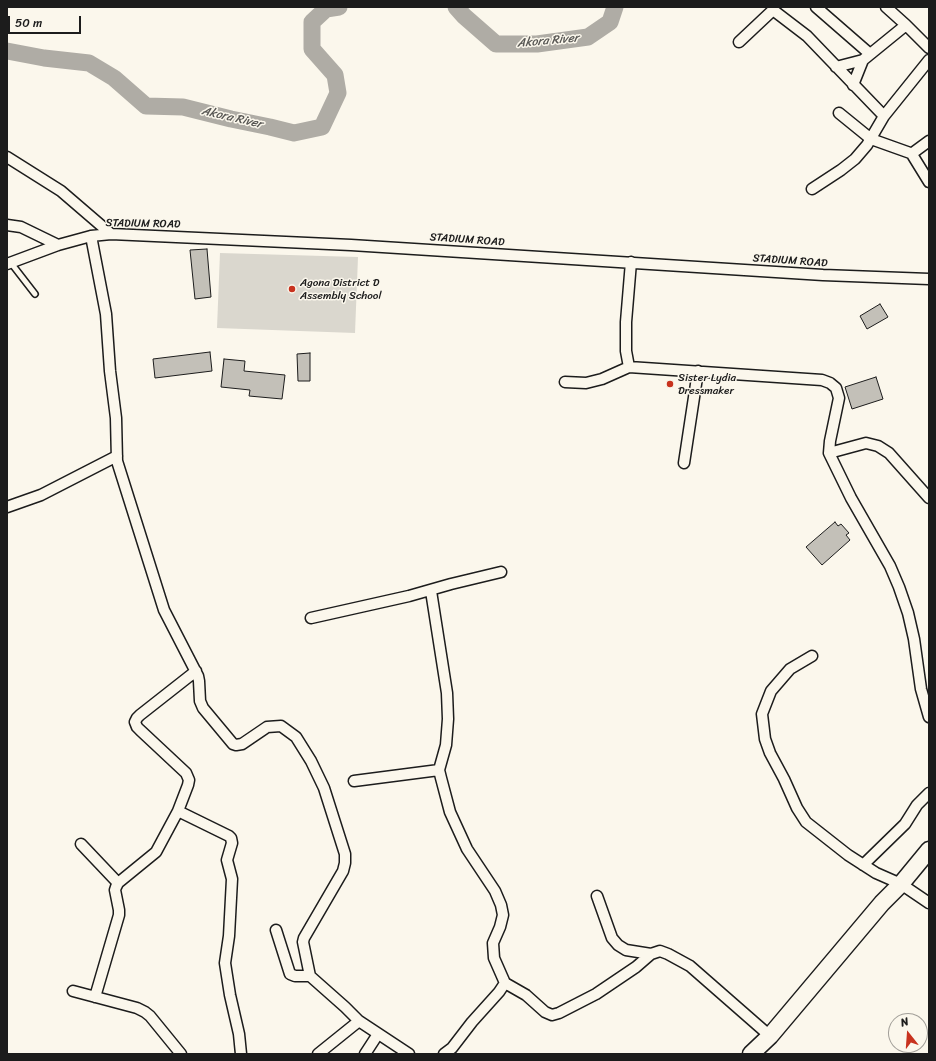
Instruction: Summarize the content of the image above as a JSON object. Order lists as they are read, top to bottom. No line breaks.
{"streets":{"street":["STADIUM ROAD"]},"water":["Akora River"],"places":["Agona District D Assembly School","Sister Lydia Dressmaker"],"scale_bar":"50 m","north":"top"}
